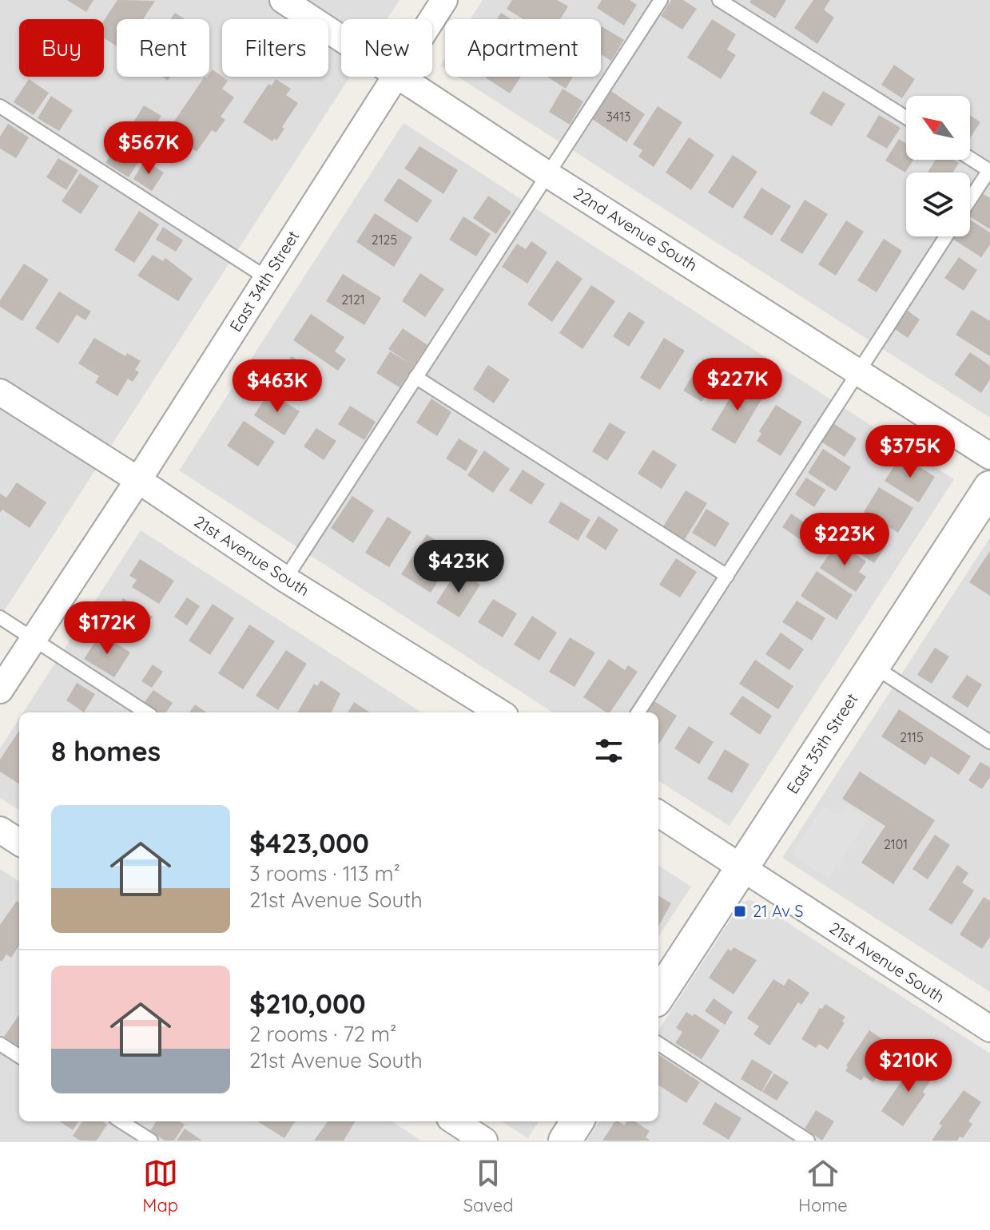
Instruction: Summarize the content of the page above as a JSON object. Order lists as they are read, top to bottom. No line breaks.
{"streets":{"street":["22nd Avenue South","East 34th Street","21st Avenue South","East 35th Street"]},"crossings":[["East 34th Street","21st Avenue South"],["21st Avenue South","East 35th Street"]],"places":{"transit":["21 Av S"]},"house_numbers":["3413","2125","2121","2115","2101"],"north":"top left","page":{"chip":["Buy","Rent","Filters","New","Apartment"],"price":["$567K","$227K","$463K","$375K","$223K","$423K","$172K","$210K"],"heading":"8 homes","list":[{"name":"$423,000","note":"3 rooms · 113 m² · 21st Avenue South"},{"name":"$210,000","note":"2 rooms · 72 m² · 21st Avenue South"}],"tabs":["Map","Saved","Home"]}}
